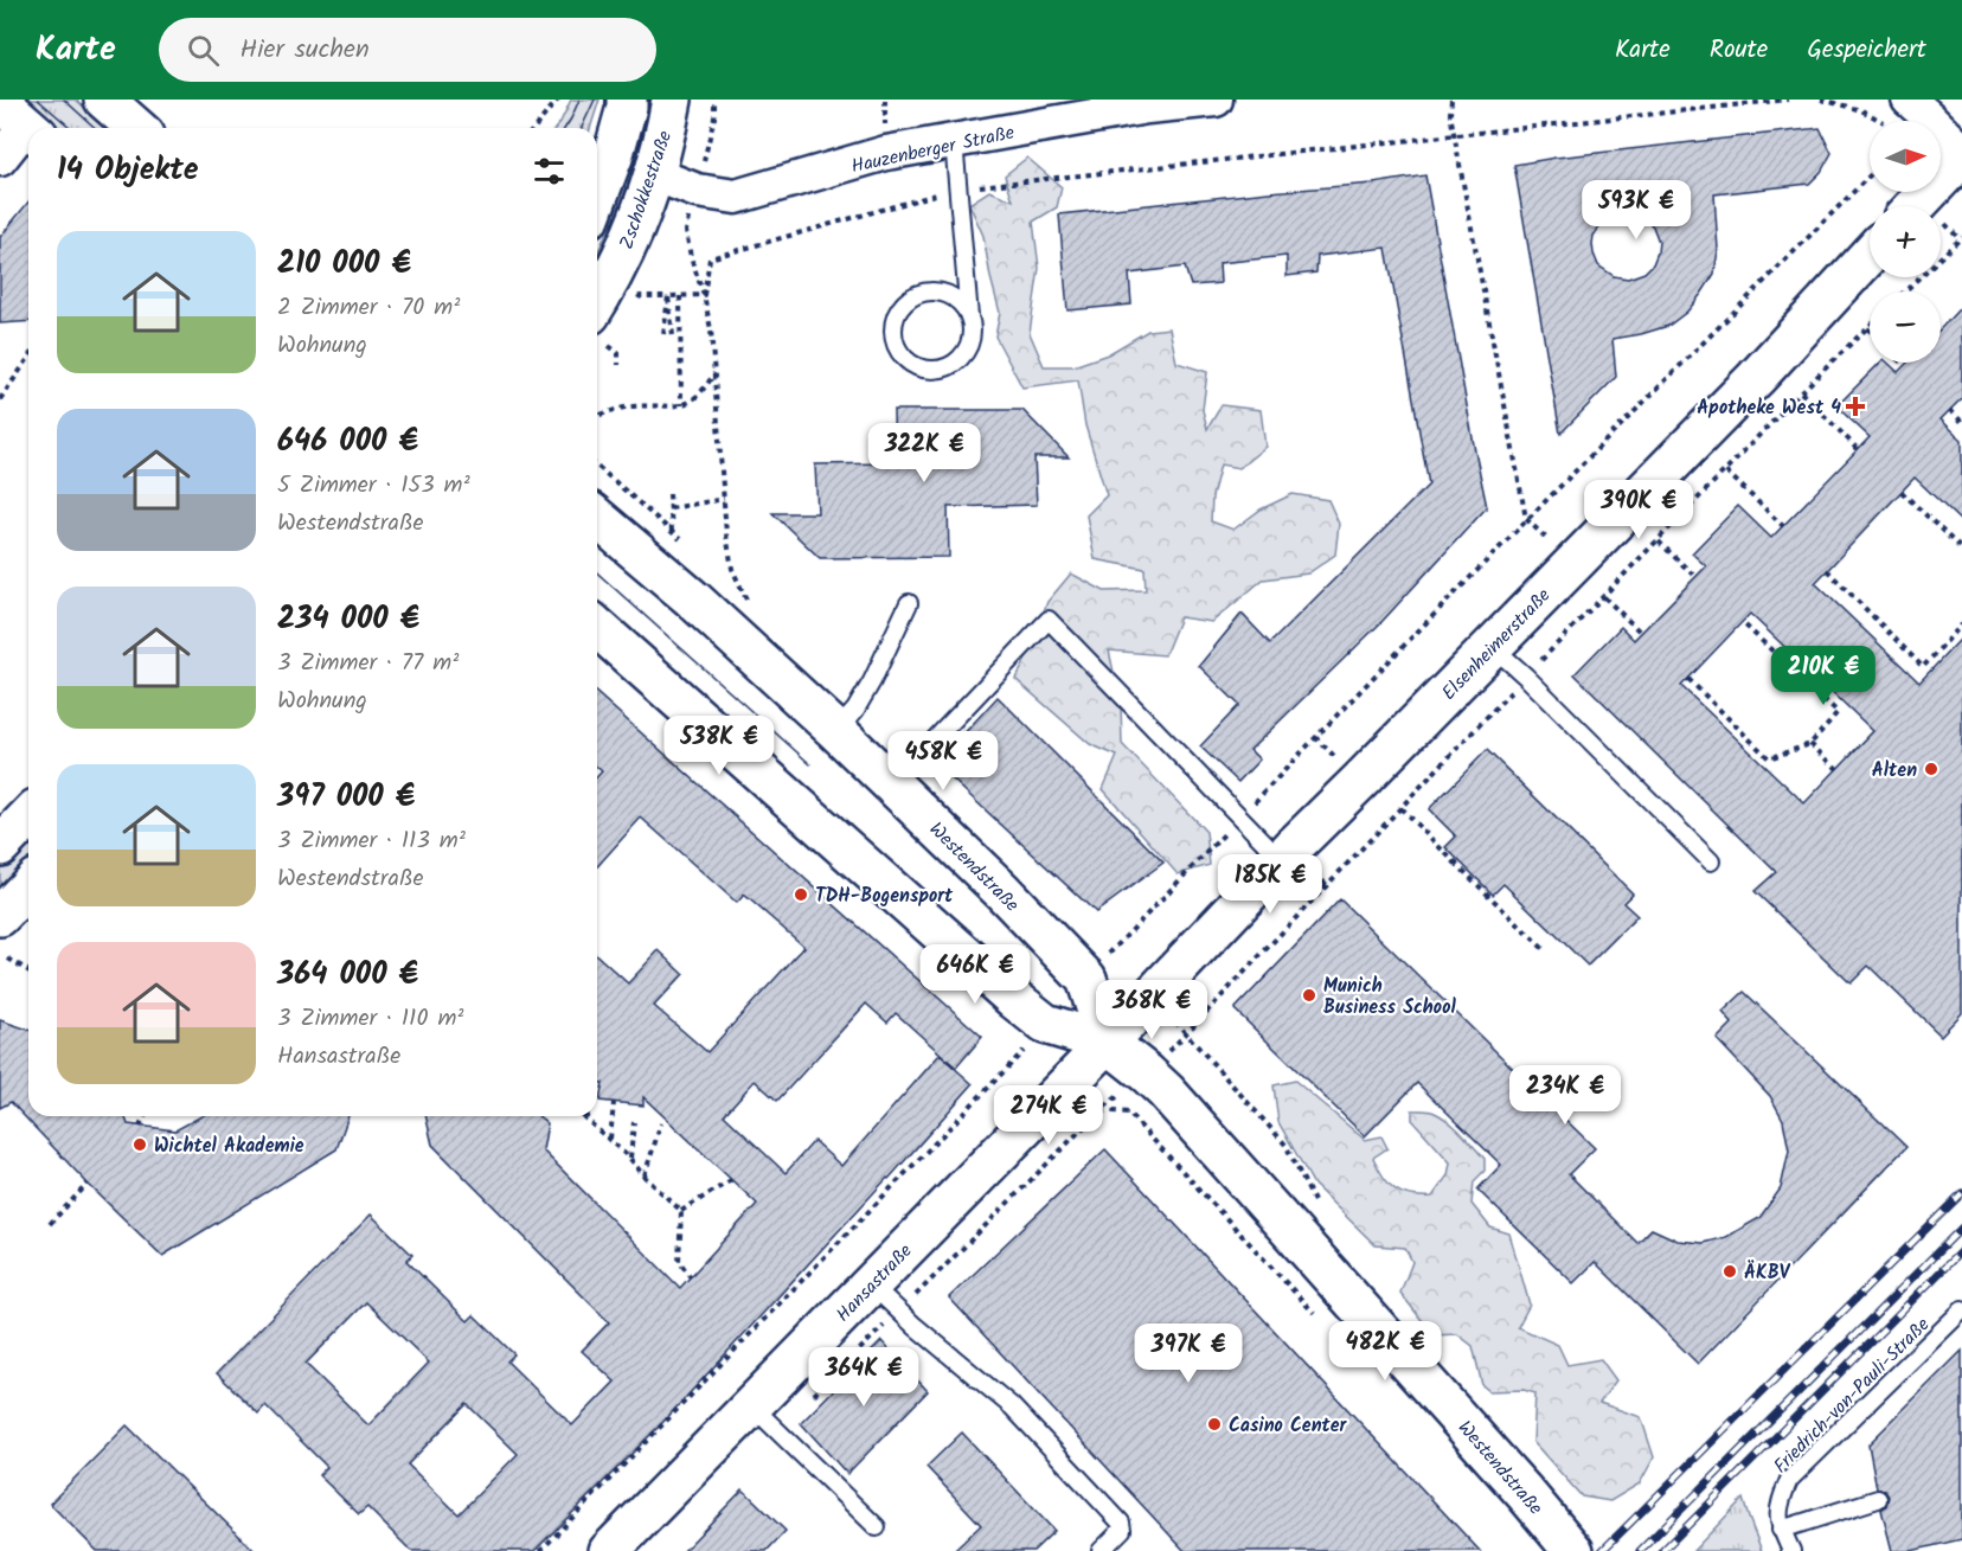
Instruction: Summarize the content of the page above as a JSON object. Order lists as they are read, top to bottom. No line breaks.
{"streets":{"main road":["Zschokkestraße","Elsenheimerstraße","Westendstraße","Hansastraße"],"street":["Hauzenberger Straße"],"lane":["Friedrich-von-Pauli-Straße"]},"crossings":[["Hauzenberger Straße","Zschokkestraße"],["Elsenheimerstraße","Westendstraße"],["Elsenheimerstraße","Hansastraße"],["Westendstraße","Hansastraße"]],"places":{"health":["Apotheke West 4"],"other":["Alten","TDH-Bogensport","Munich Business School","Wichtel Akademie","ÄKBV","Casino Center"]},"north":"right","page":{"header":"Karte","search":"Hier suchen","nav":["Karte","Route","Gespeichert"],"map_buttons":["+","−"],"heading":"14 Objekte","price":["593K €","322K €","390K €","210K €","538K €","458K €","185K €","646K €","368K €","234K €","274K €","482K €","397K €","364K €"],"list":[{"name":"210 000 €","note":"2 Zimmer · 70 m² · Wohnung"},{"name":"646 000 €","note":"5 Zimmer · 153 m² · Westendstraße"},{"name":"234 000 €","note":"3 Zimmer · 77 m² · Wohnung"},{"name":"397 000 €","note":"3 Zimmer · 113 m² · Westendstraße"},{"name":"364 000 €","note":"3 Zimmer · 110 m² · Hansastraße"}]}}
